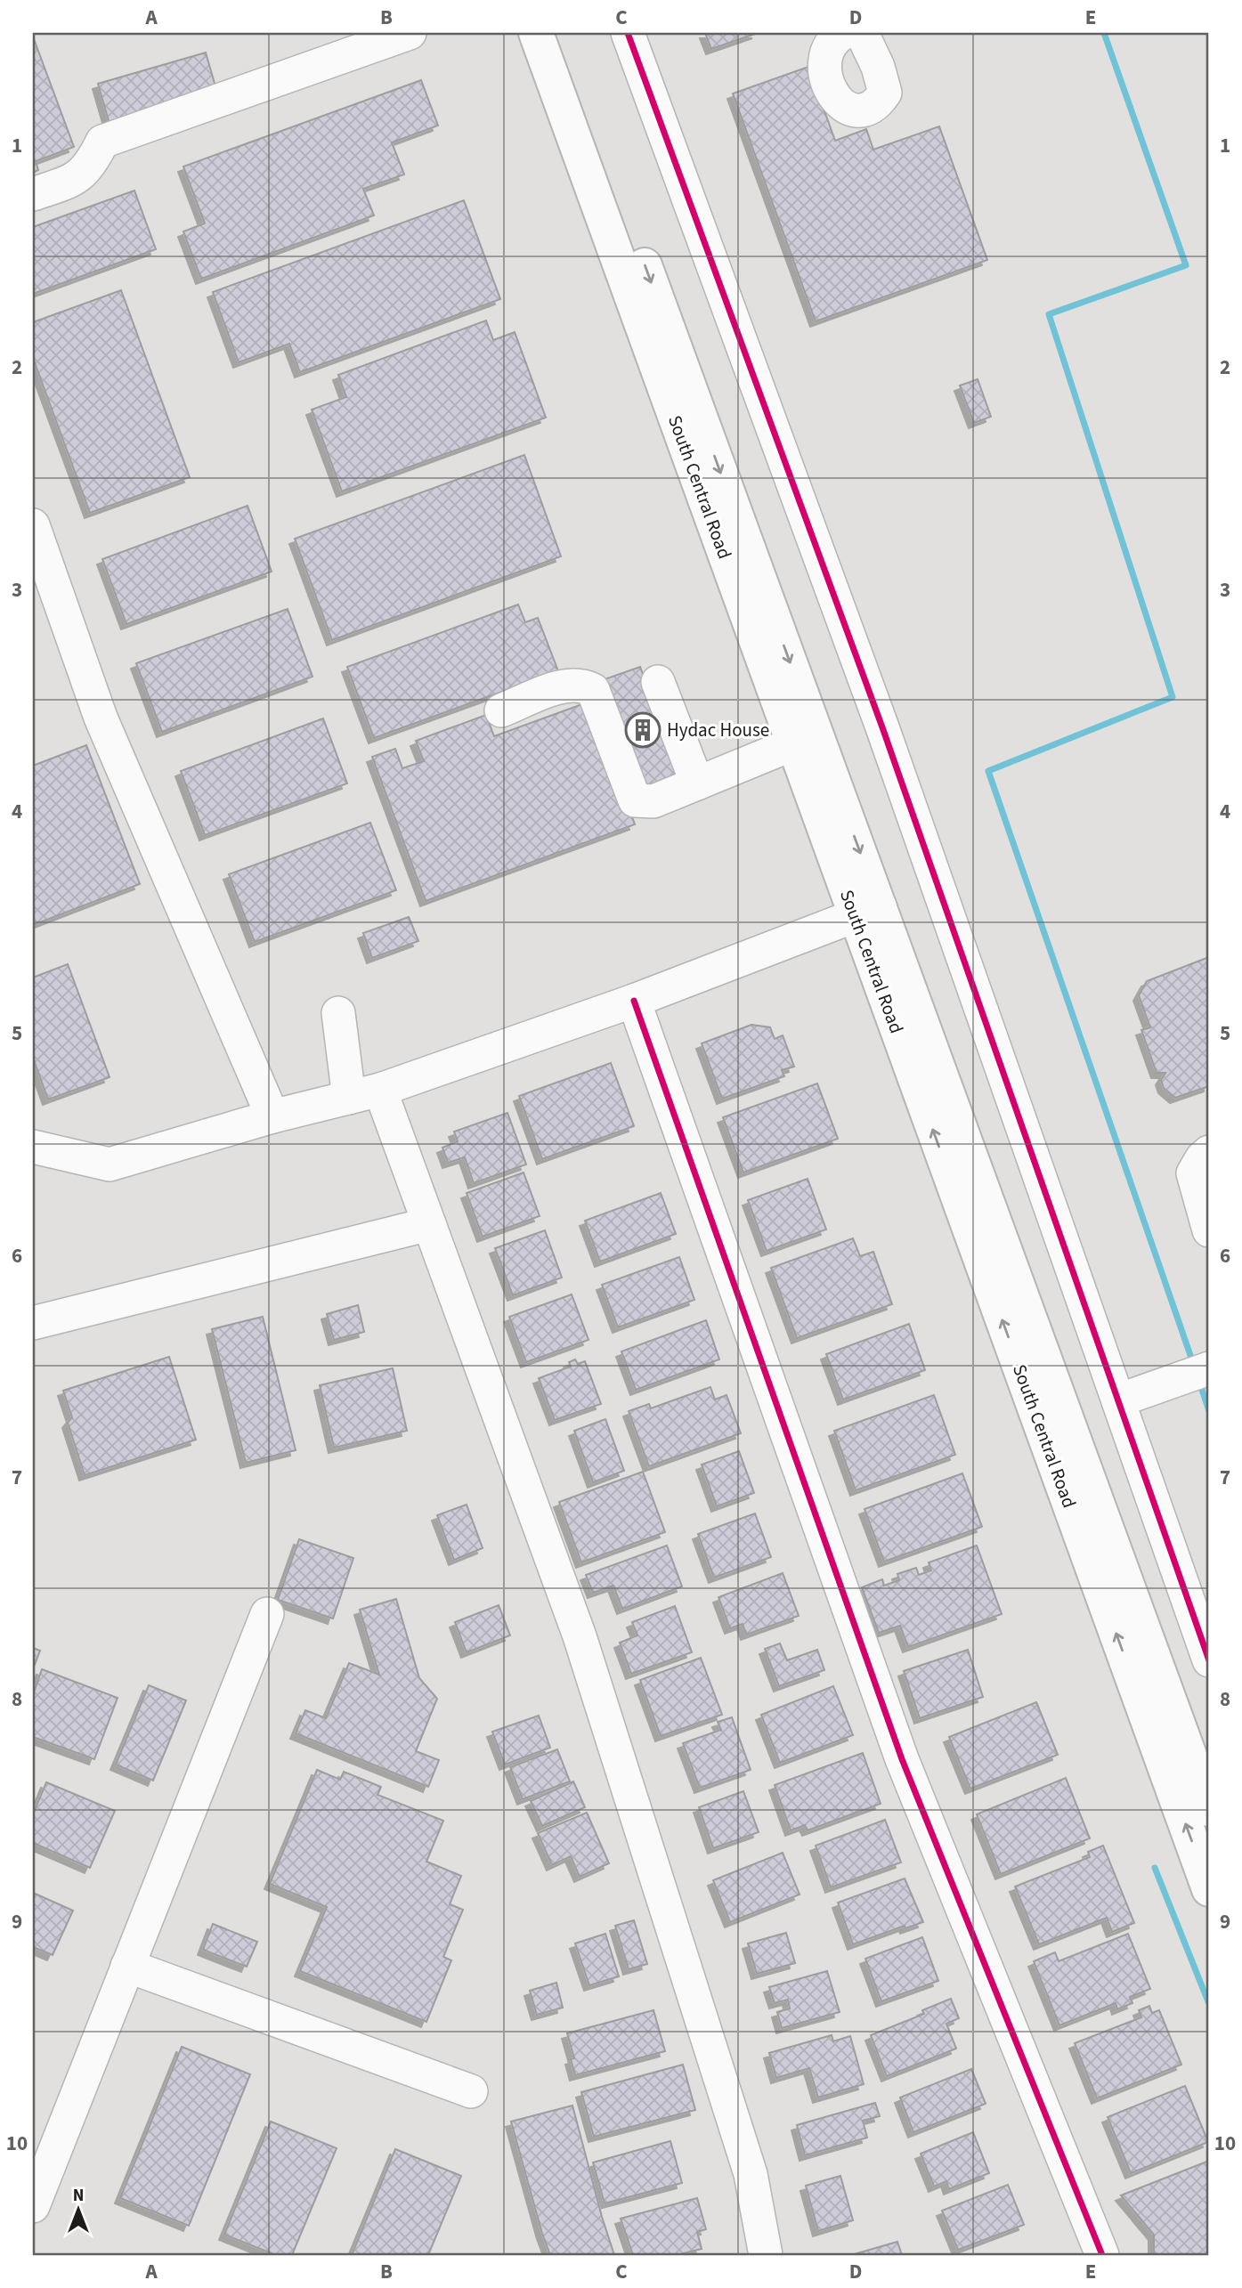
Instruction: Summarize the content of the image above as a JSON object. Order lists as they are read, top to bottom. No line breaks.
{"streets":{"main road":["South Central Road"]},"places":{"building":["Hydac House"]},"north":"top","grid":{"columns":["A","B","C","D","E"],"rows":["1","2","3","4","5","6","7","8","9","10"]}}
